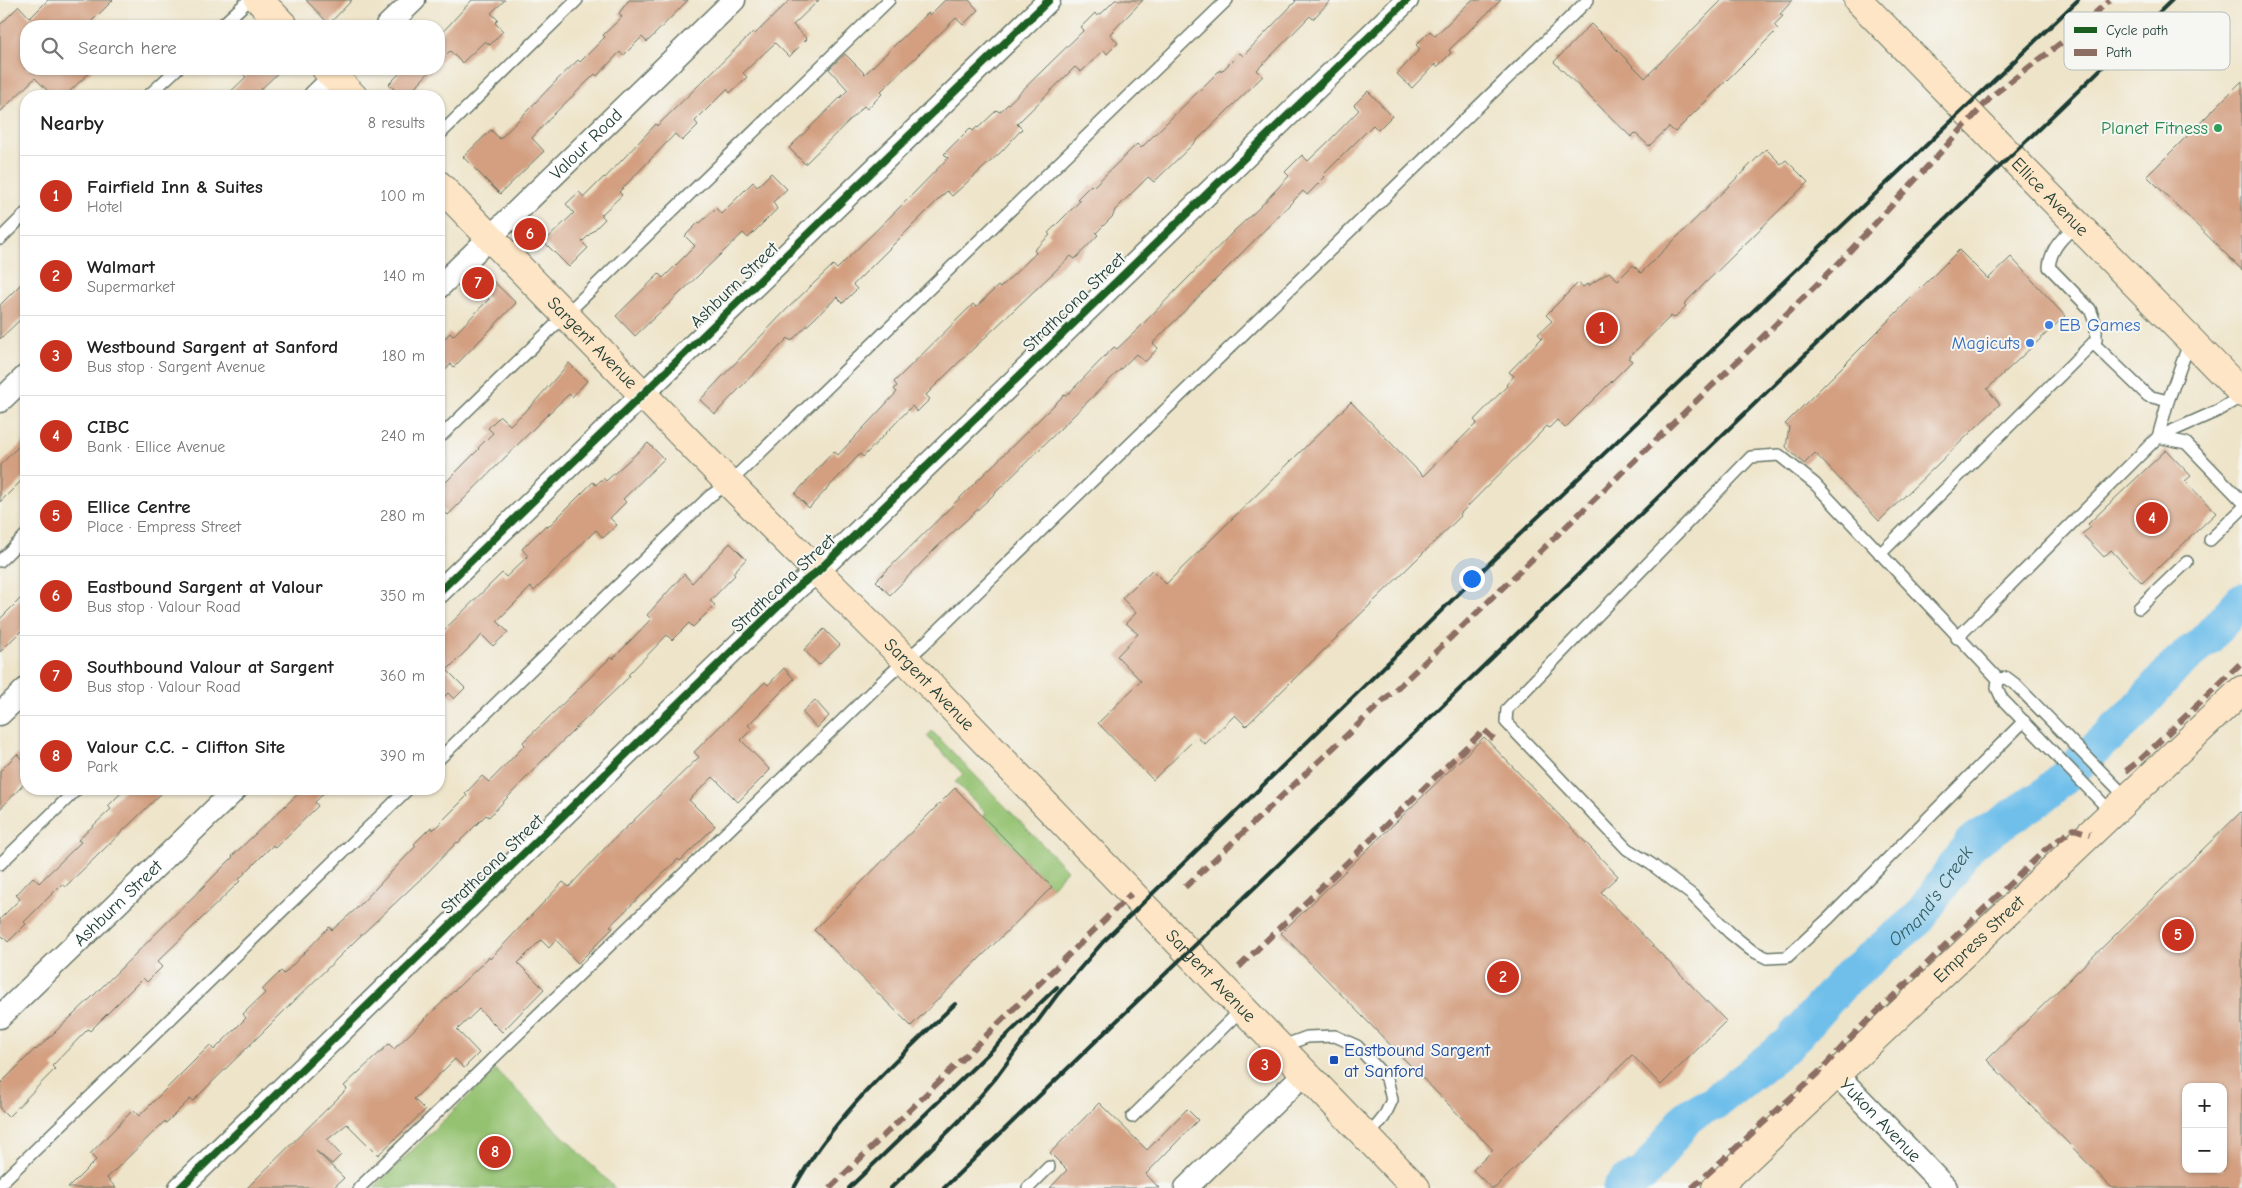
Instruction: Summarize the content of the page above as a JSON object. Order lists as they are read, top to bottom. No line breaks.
{"streets":{"main road":["Ellice Avenue","Sargent Avenue","Empress Street"],"street":["Valour Road","Ashburn Street","Strathcona Street","Yukon Avenue"]},"crossings":[["Valour Road","Sargent Avenue"],["Ashburn Street","Sargent Avenue"],["Strathcona Street","Sargent Avenue"],["Empress Street","Yukon Avenue"]],"water":["Omand's Creek"],"places":{"other":["Planet Fitness","EB Games","Magicuts"],"transit":["Eastbound Sargent at Sanford"]},"legend":["Cycle path","Path"],"page":{"search":"Search here","heading":["Nearby","8 results"],"list":[{"mark":"1","name":"Fairfield Inn & Suites","note":"Hotel","value":"100 m"},{"mark":"2","name":"Walmart","note":"Supermarket","value":"140 m"},{"mark":"3","name":"Westbound Sargent at Sanford","note":"Bus stop · Sargent Avenue","value":"180 m"},{"mark":"4","name":"CIBC","note":"Bank · Ellice Avenue","value":"240 m"},{"mark":"5","name":"Ellice Centre","note":"Place · Empress Street","value":"280 m"},{"mark":"6","name":"Eastbound Sargent at Valour","note":"Bus stop · Valour Road","value":"350 m"},{"mark":"7","name":"Southbound Valour at Sargent","note":"Bus stop · Valour Road","value":"360 m"},{"mark":"8","name":"Valour C.C. - Clifton Site","note":"Park","value":"390 m"}],"pins":["6","7","1","4","5","2","3","8"],"map_buttons":["+","−"]}}
